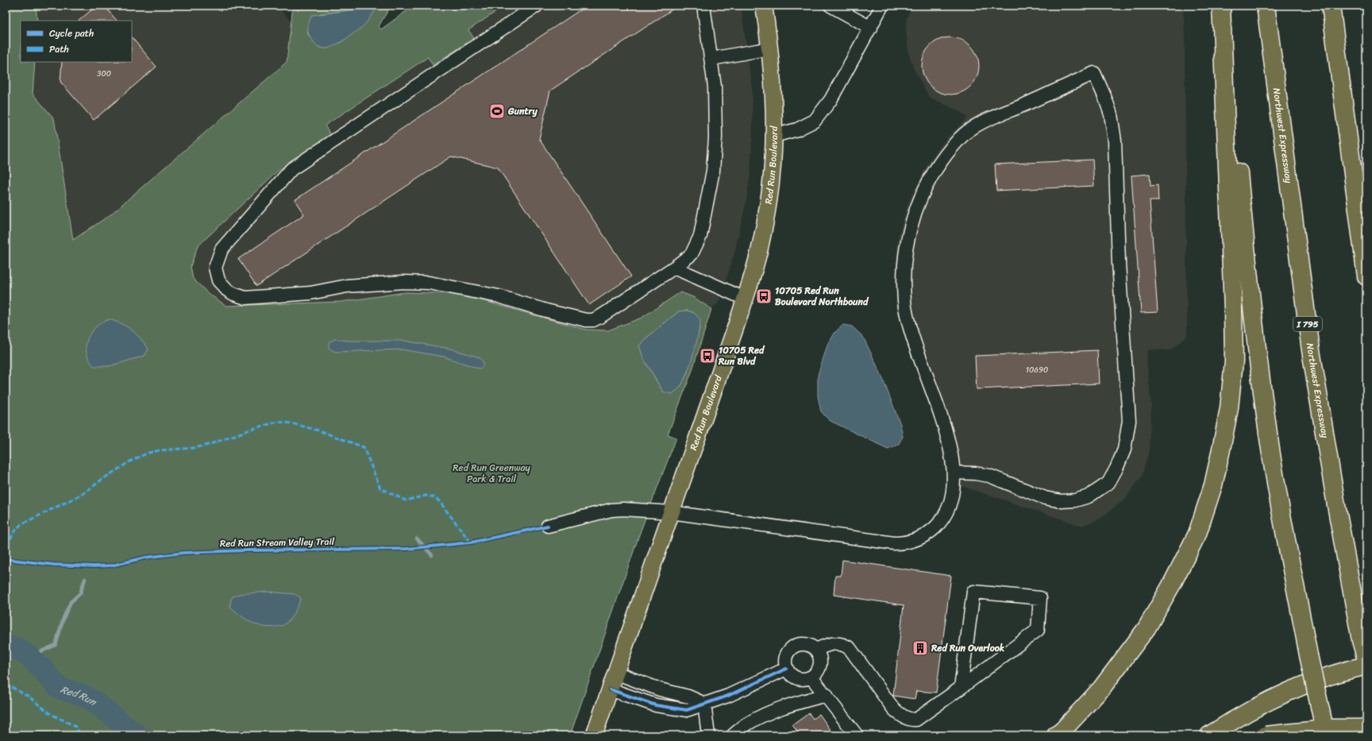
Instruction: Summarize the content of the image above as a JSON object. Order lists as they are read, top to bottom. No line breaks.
{"streets":{"highway":["Northwest Expressway","I 795"],"main road":["Red Run Boulevard"],"cycle path":["Red Run Stream Valley Trail"]},"water":["Red Run"],"parks":["Red Run Greenway Park & Trail"],"places":{"sports":["Guntry"],"bus stop":["10705 Red Run Boulevard Northbound","10705 Red Run Blvd"],"building":["Red Run Overlook"]},"house_numbers":["300","10690"],"legend":["Cycle path","Path"]}
